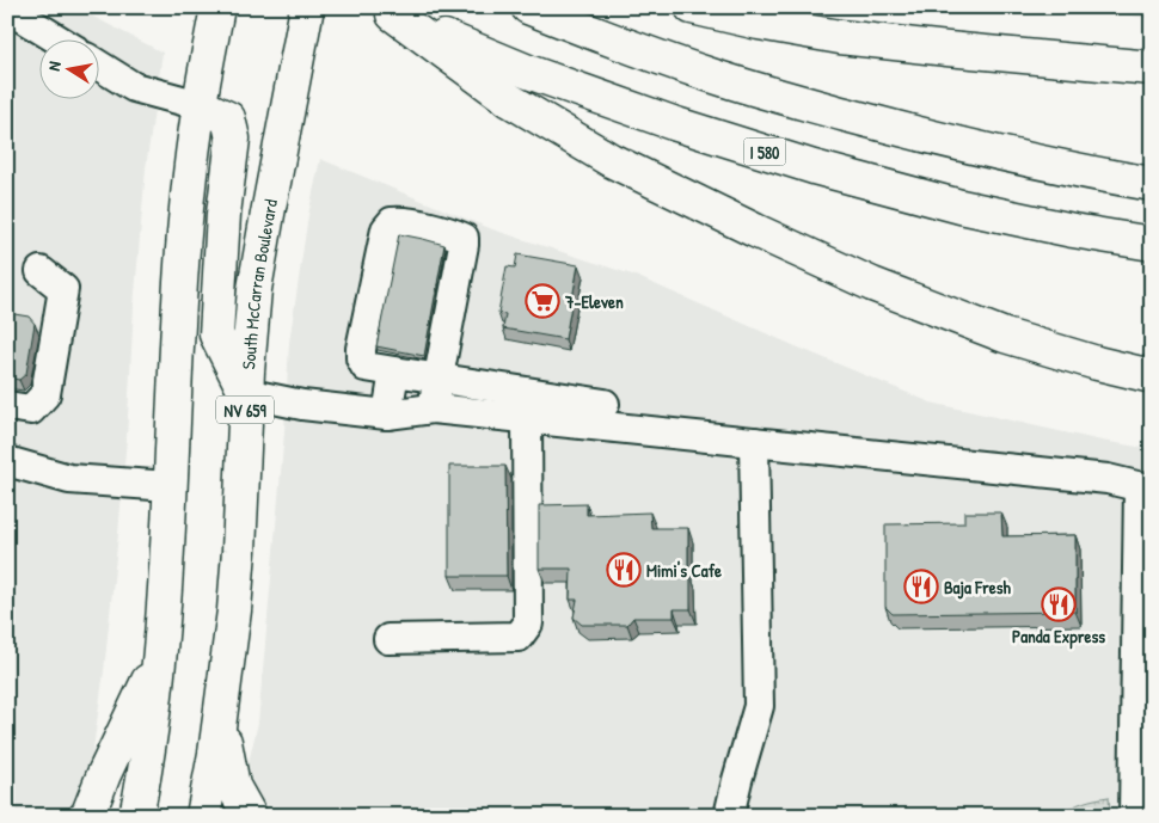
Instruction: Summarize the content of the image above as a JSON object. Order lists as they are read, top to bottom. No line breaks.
{"streets":{"main road":["I 580","South McCarran Boulevard","NV 659"]},"places":{"supermarket":["7-Eleven"],"restaurant":["Mimi's Cafe","Baja Fresh","Panda Express"]},"north":"left"}
